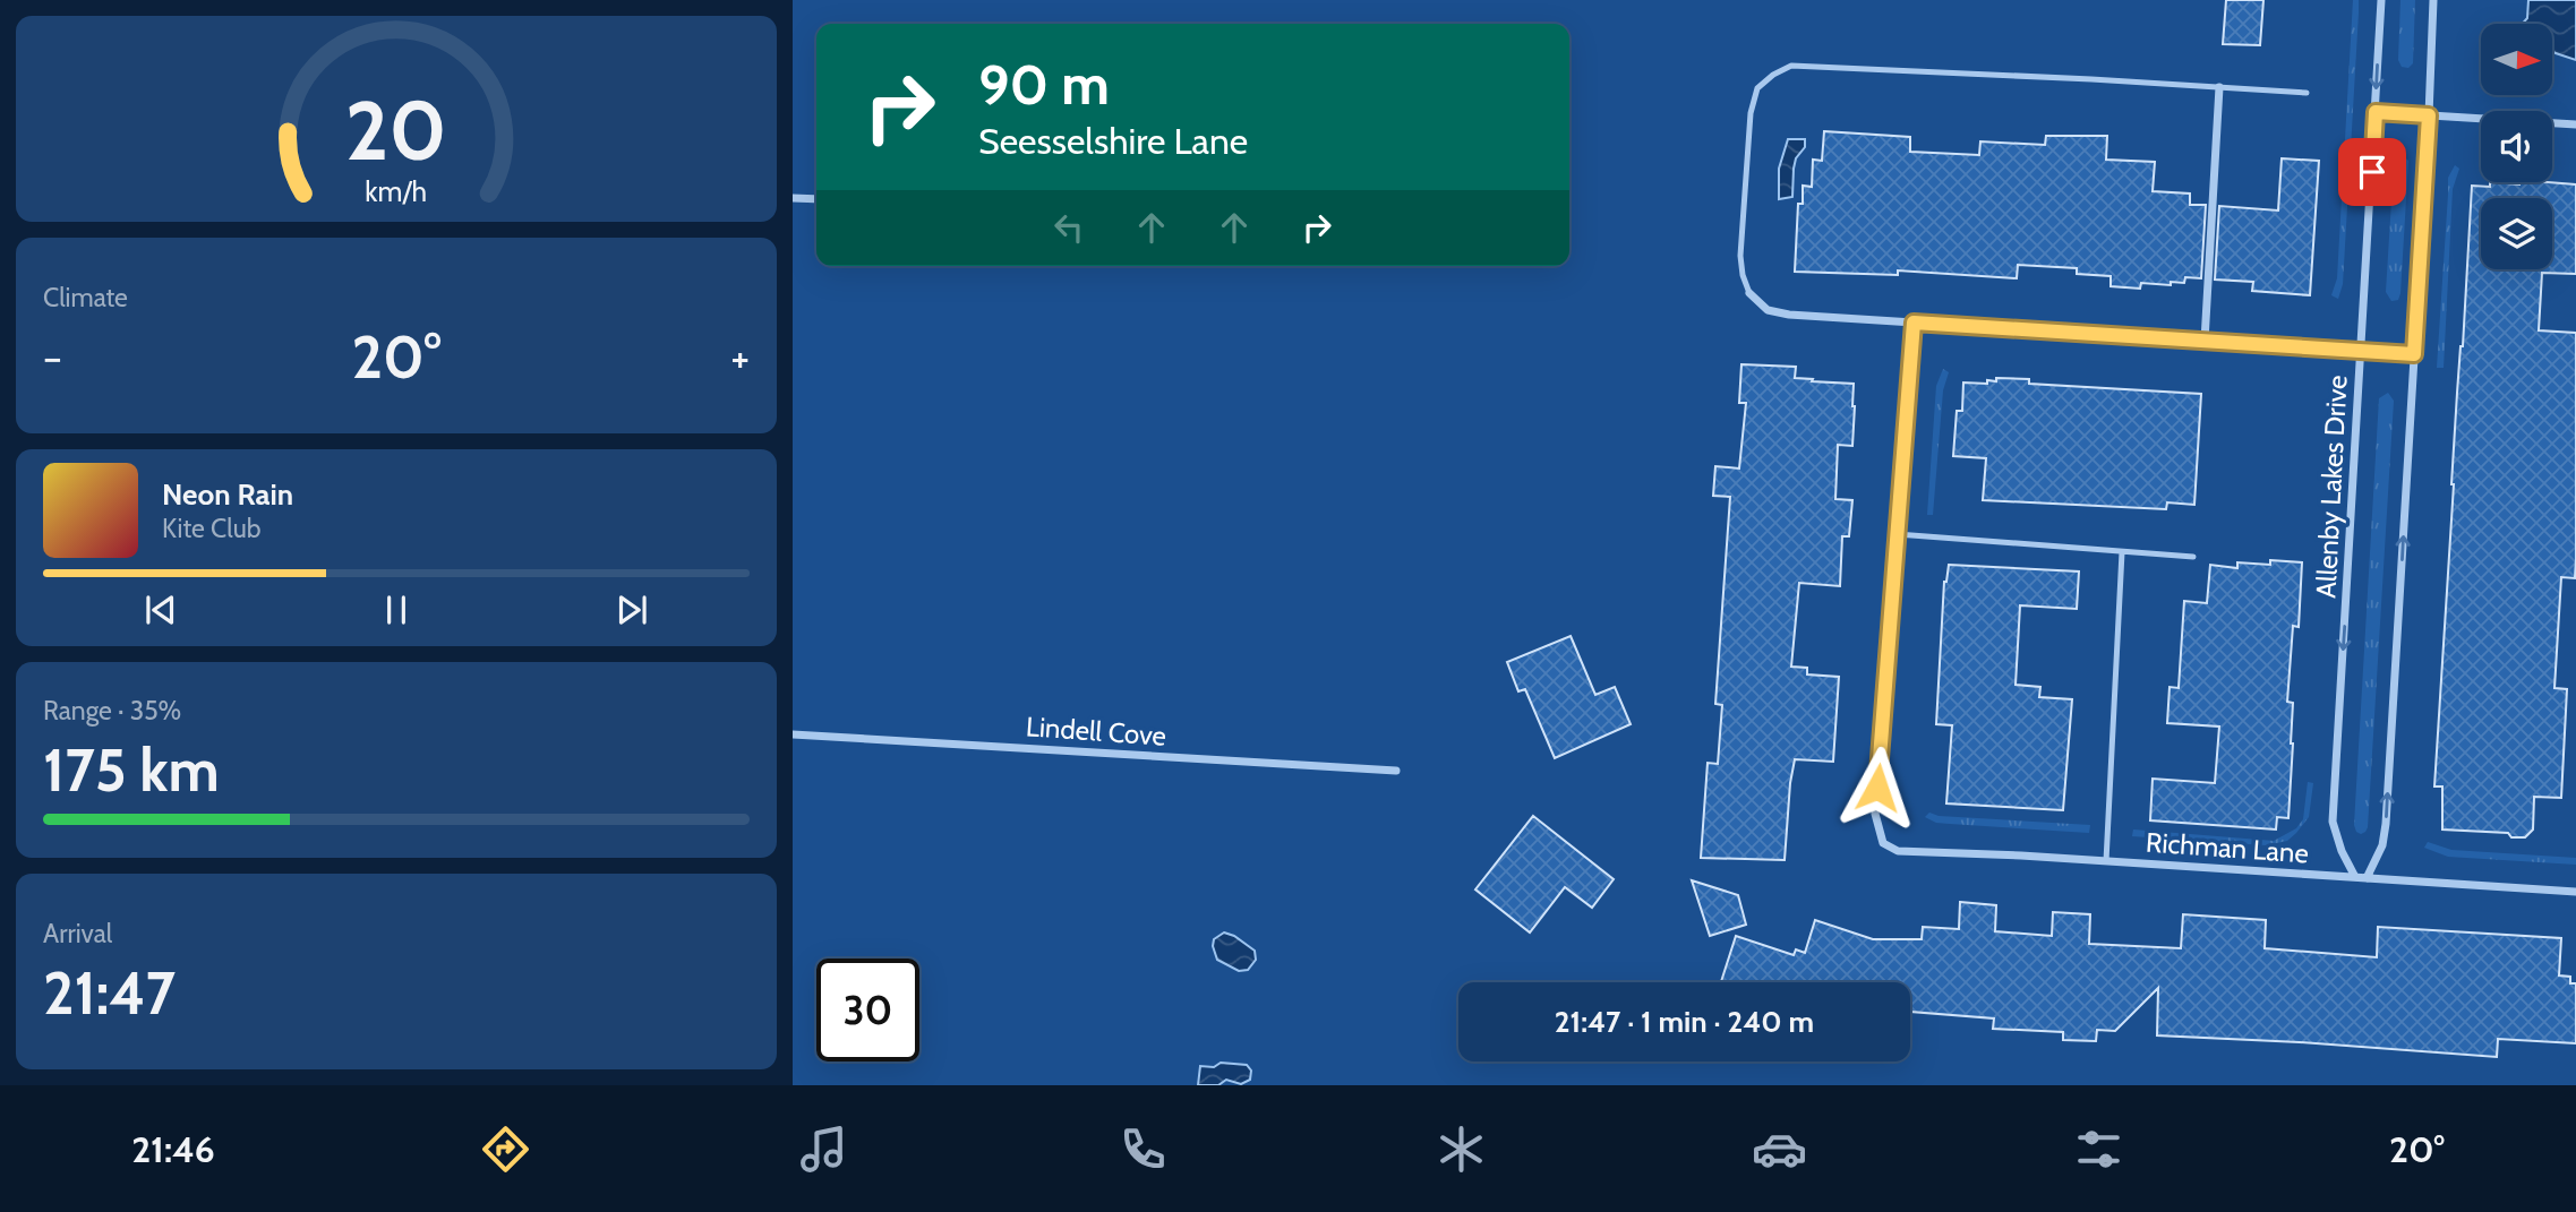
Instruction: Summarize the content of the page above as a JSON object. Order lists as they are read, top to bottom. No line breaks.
{"streets":{"street":["Allenby Lakes Drive","Lindell Cove","Richman Lane"]},"crossings":[["Allenby Lakes Drive","Richman Lane"]],"north":"right","page":{"turn":["90 m","Seesselshire Lane"],"tile":["Climate",["Range · 35%","175 km"],["Arrival","21:47"]],"heat":["−","20°","+"],"song":["Neon Rain","Kite Club"],"limit":"30","trip":"21:47 · 1 min · 240 m","tabs":["21:46","20°"],"gauge":["20","km/h"]}}
